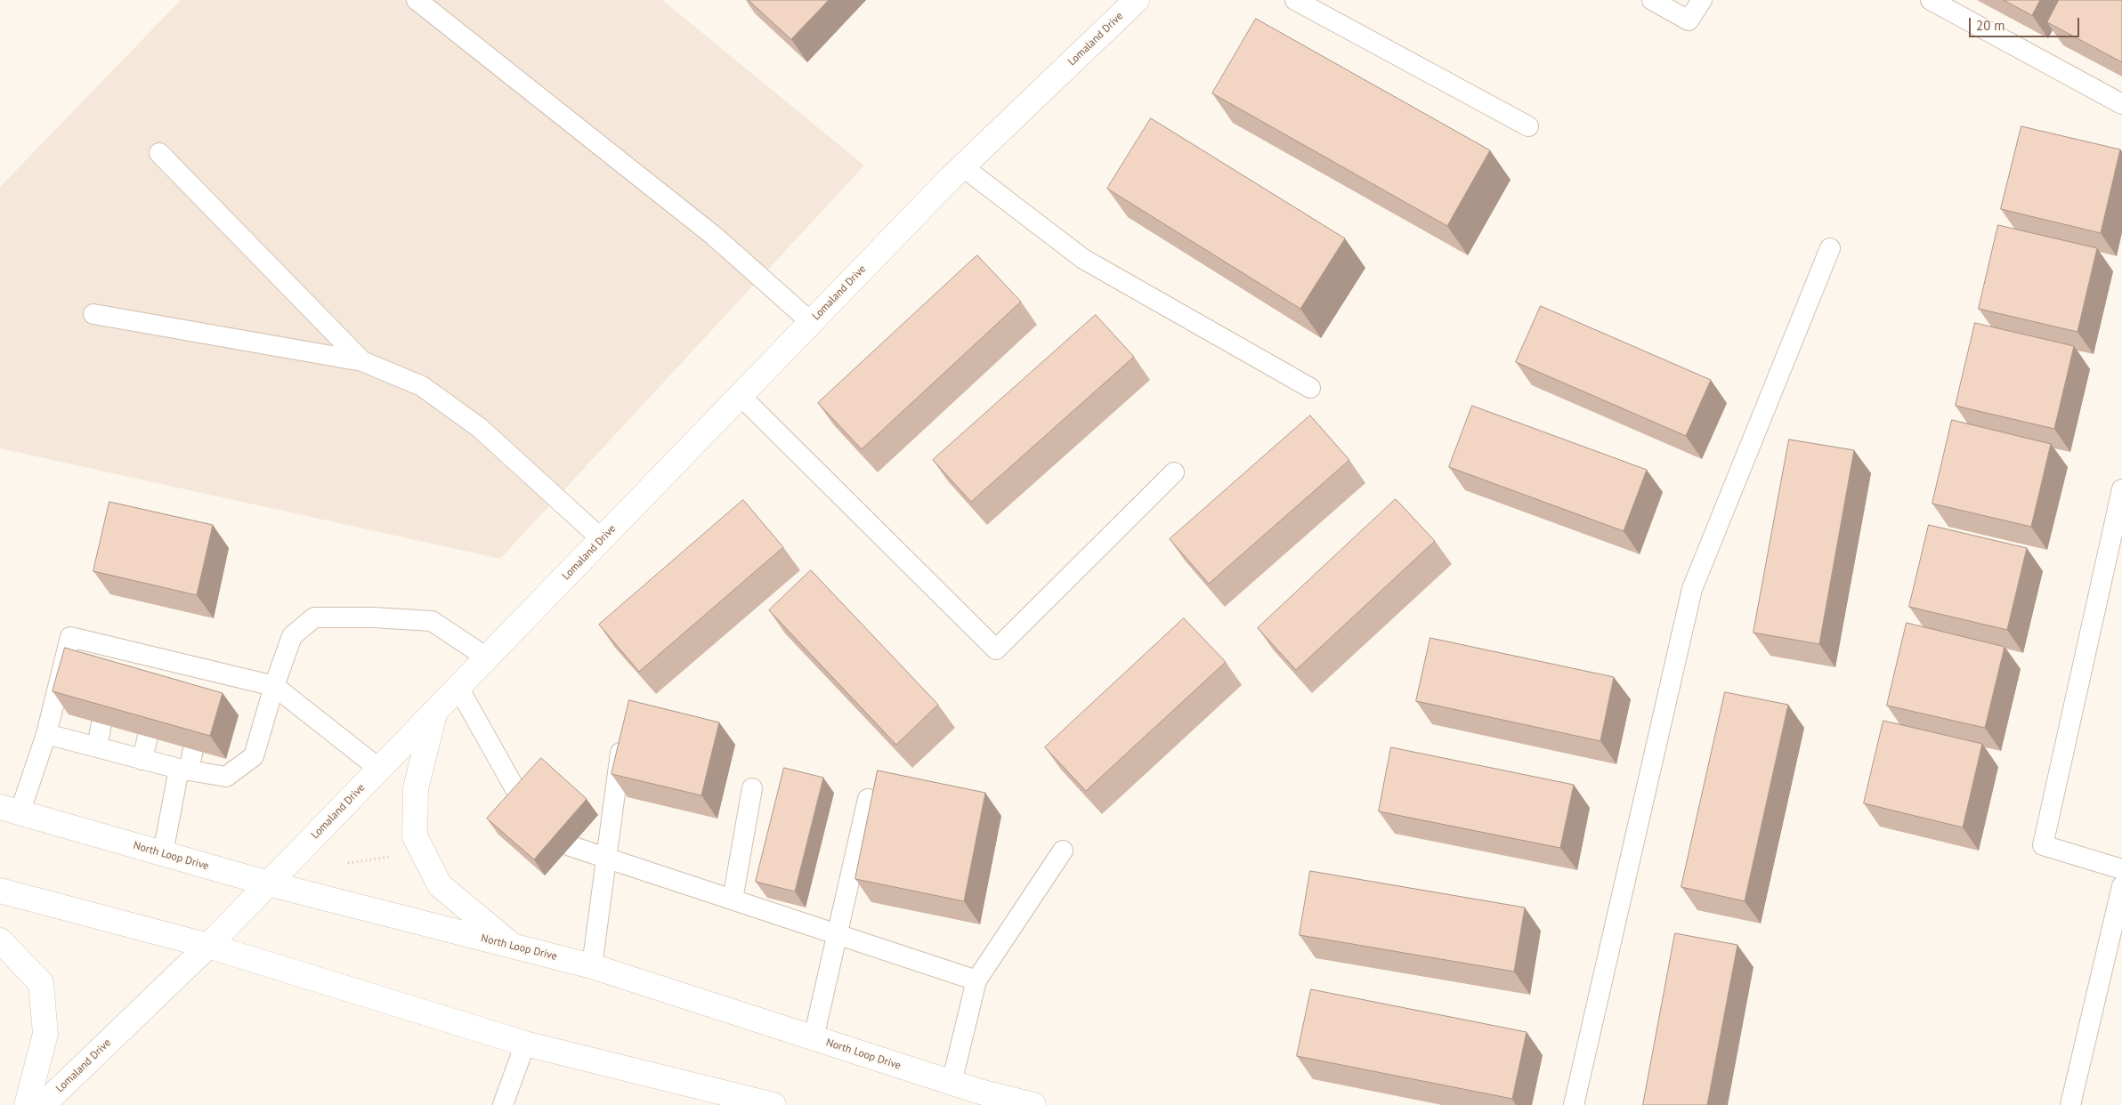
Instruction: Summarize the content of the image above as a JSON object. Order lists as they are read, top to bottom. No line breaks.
{"streets":{"main road":["Lomaland Drive","North Loop Drive"]},"crossings":[["Lomaland Drive","North Loop Drive"]],"scale_bar":"20 m"}
